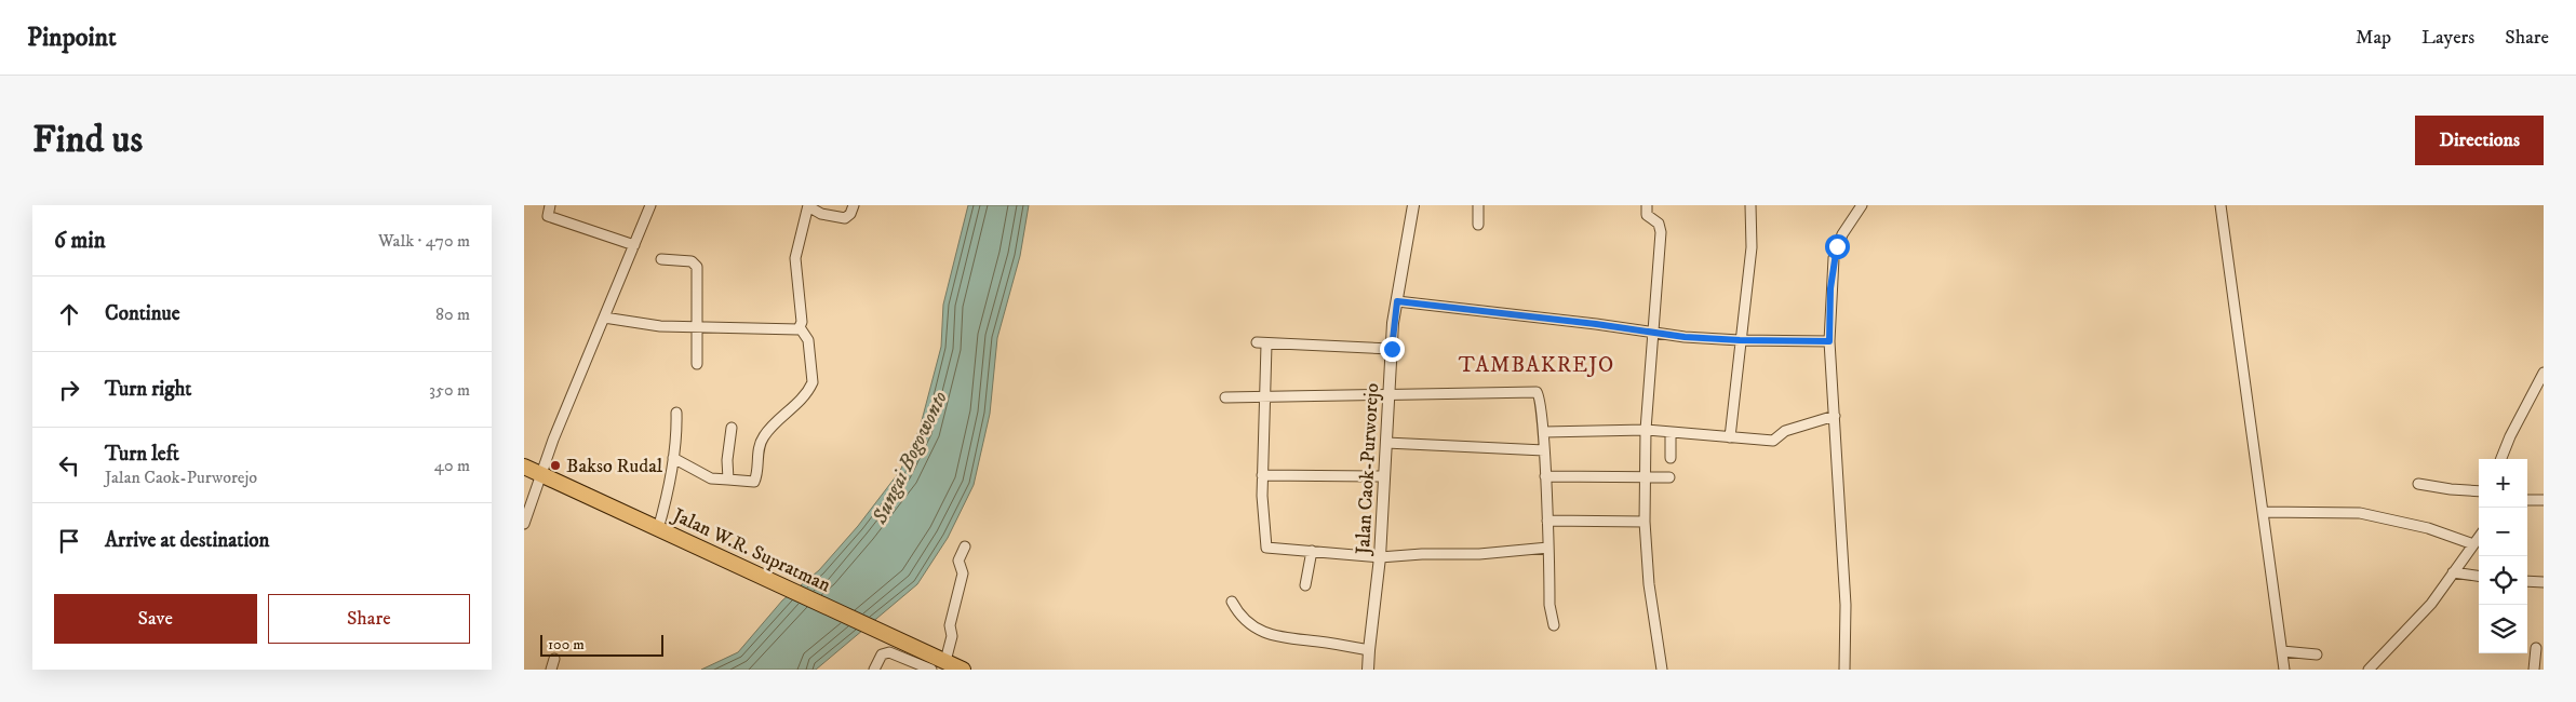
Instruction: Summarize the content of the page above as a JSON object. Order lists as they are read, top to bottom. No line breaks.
{"streets":{"main road":["Jalan W.R. Supratman"],"street":["Jalan Caok-Purworejo"]},"districts":["TAMBAKREJO"],"water":["Sungai Bogowonto"],"places":["Bakso Rudal"],"scale_bar":"100 m","page":{"header":"Pinpoint","nav":["Map","Layers","Share"],"buttons":["Directions",["Save","Share"]],"title":"Find us","heading":["6 min","Walk · 470 m"],"list":[["Continue","80 m"],["Turn right","350 m"],["Turn left","Jalan Caok-Purworejo","40 m"],"Arrive at destination"],"map_buttons":["+","−"],"scale":"100 m"}}
